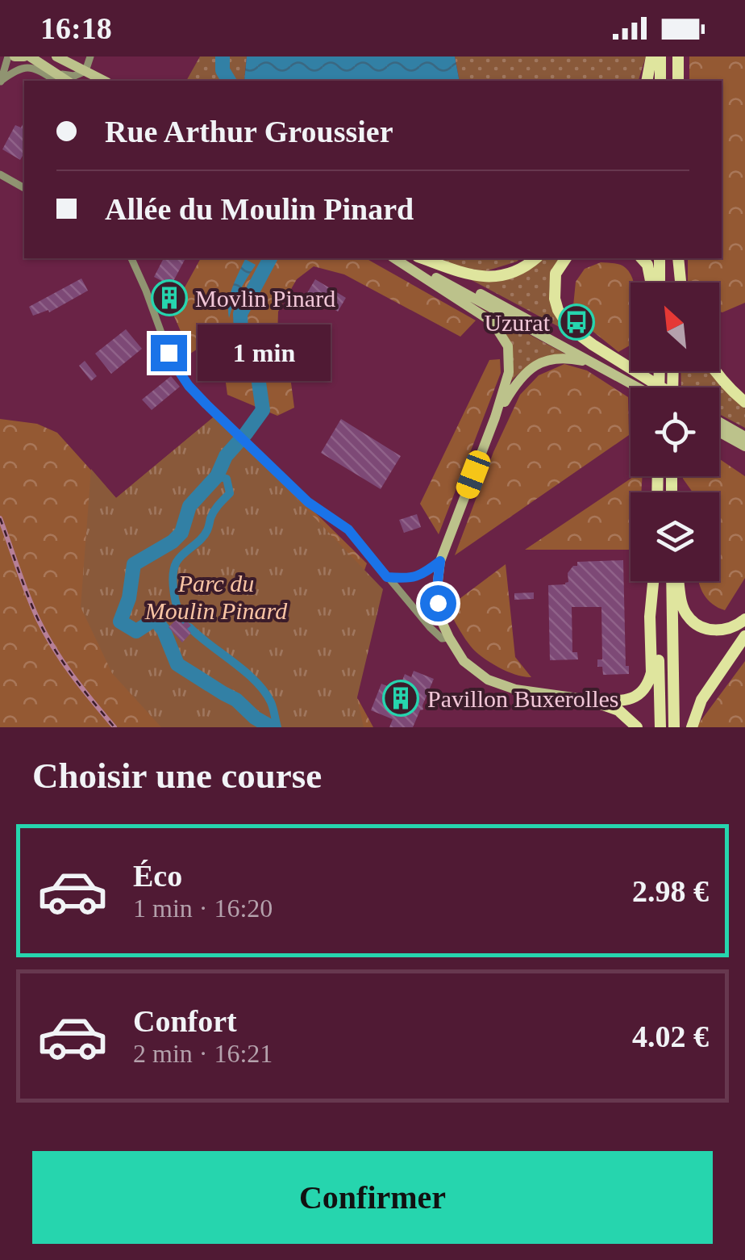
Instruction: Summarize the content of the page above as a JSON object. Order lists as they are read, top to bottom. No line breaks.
{"parks":["Parc du Moulin Pinard"],"places":{"building":["Movlin Pinard","Pavillon Buxerolles"],"bus stop":["Uzurat"]},"north":"top left","page":{"status":"16:18","banner":["Rue Arthur Groussier","Allée du Moulin Pinard"],"bubble":"1 min","heading":"Choisir une course","list":[{"name":"Éco","note":"1 min · 16:20","value":"2.98 €"},{"name":"Confort","note":"2 min · 16:21","value":"4.02 €"}],"buttons":"Confirmer"}}
